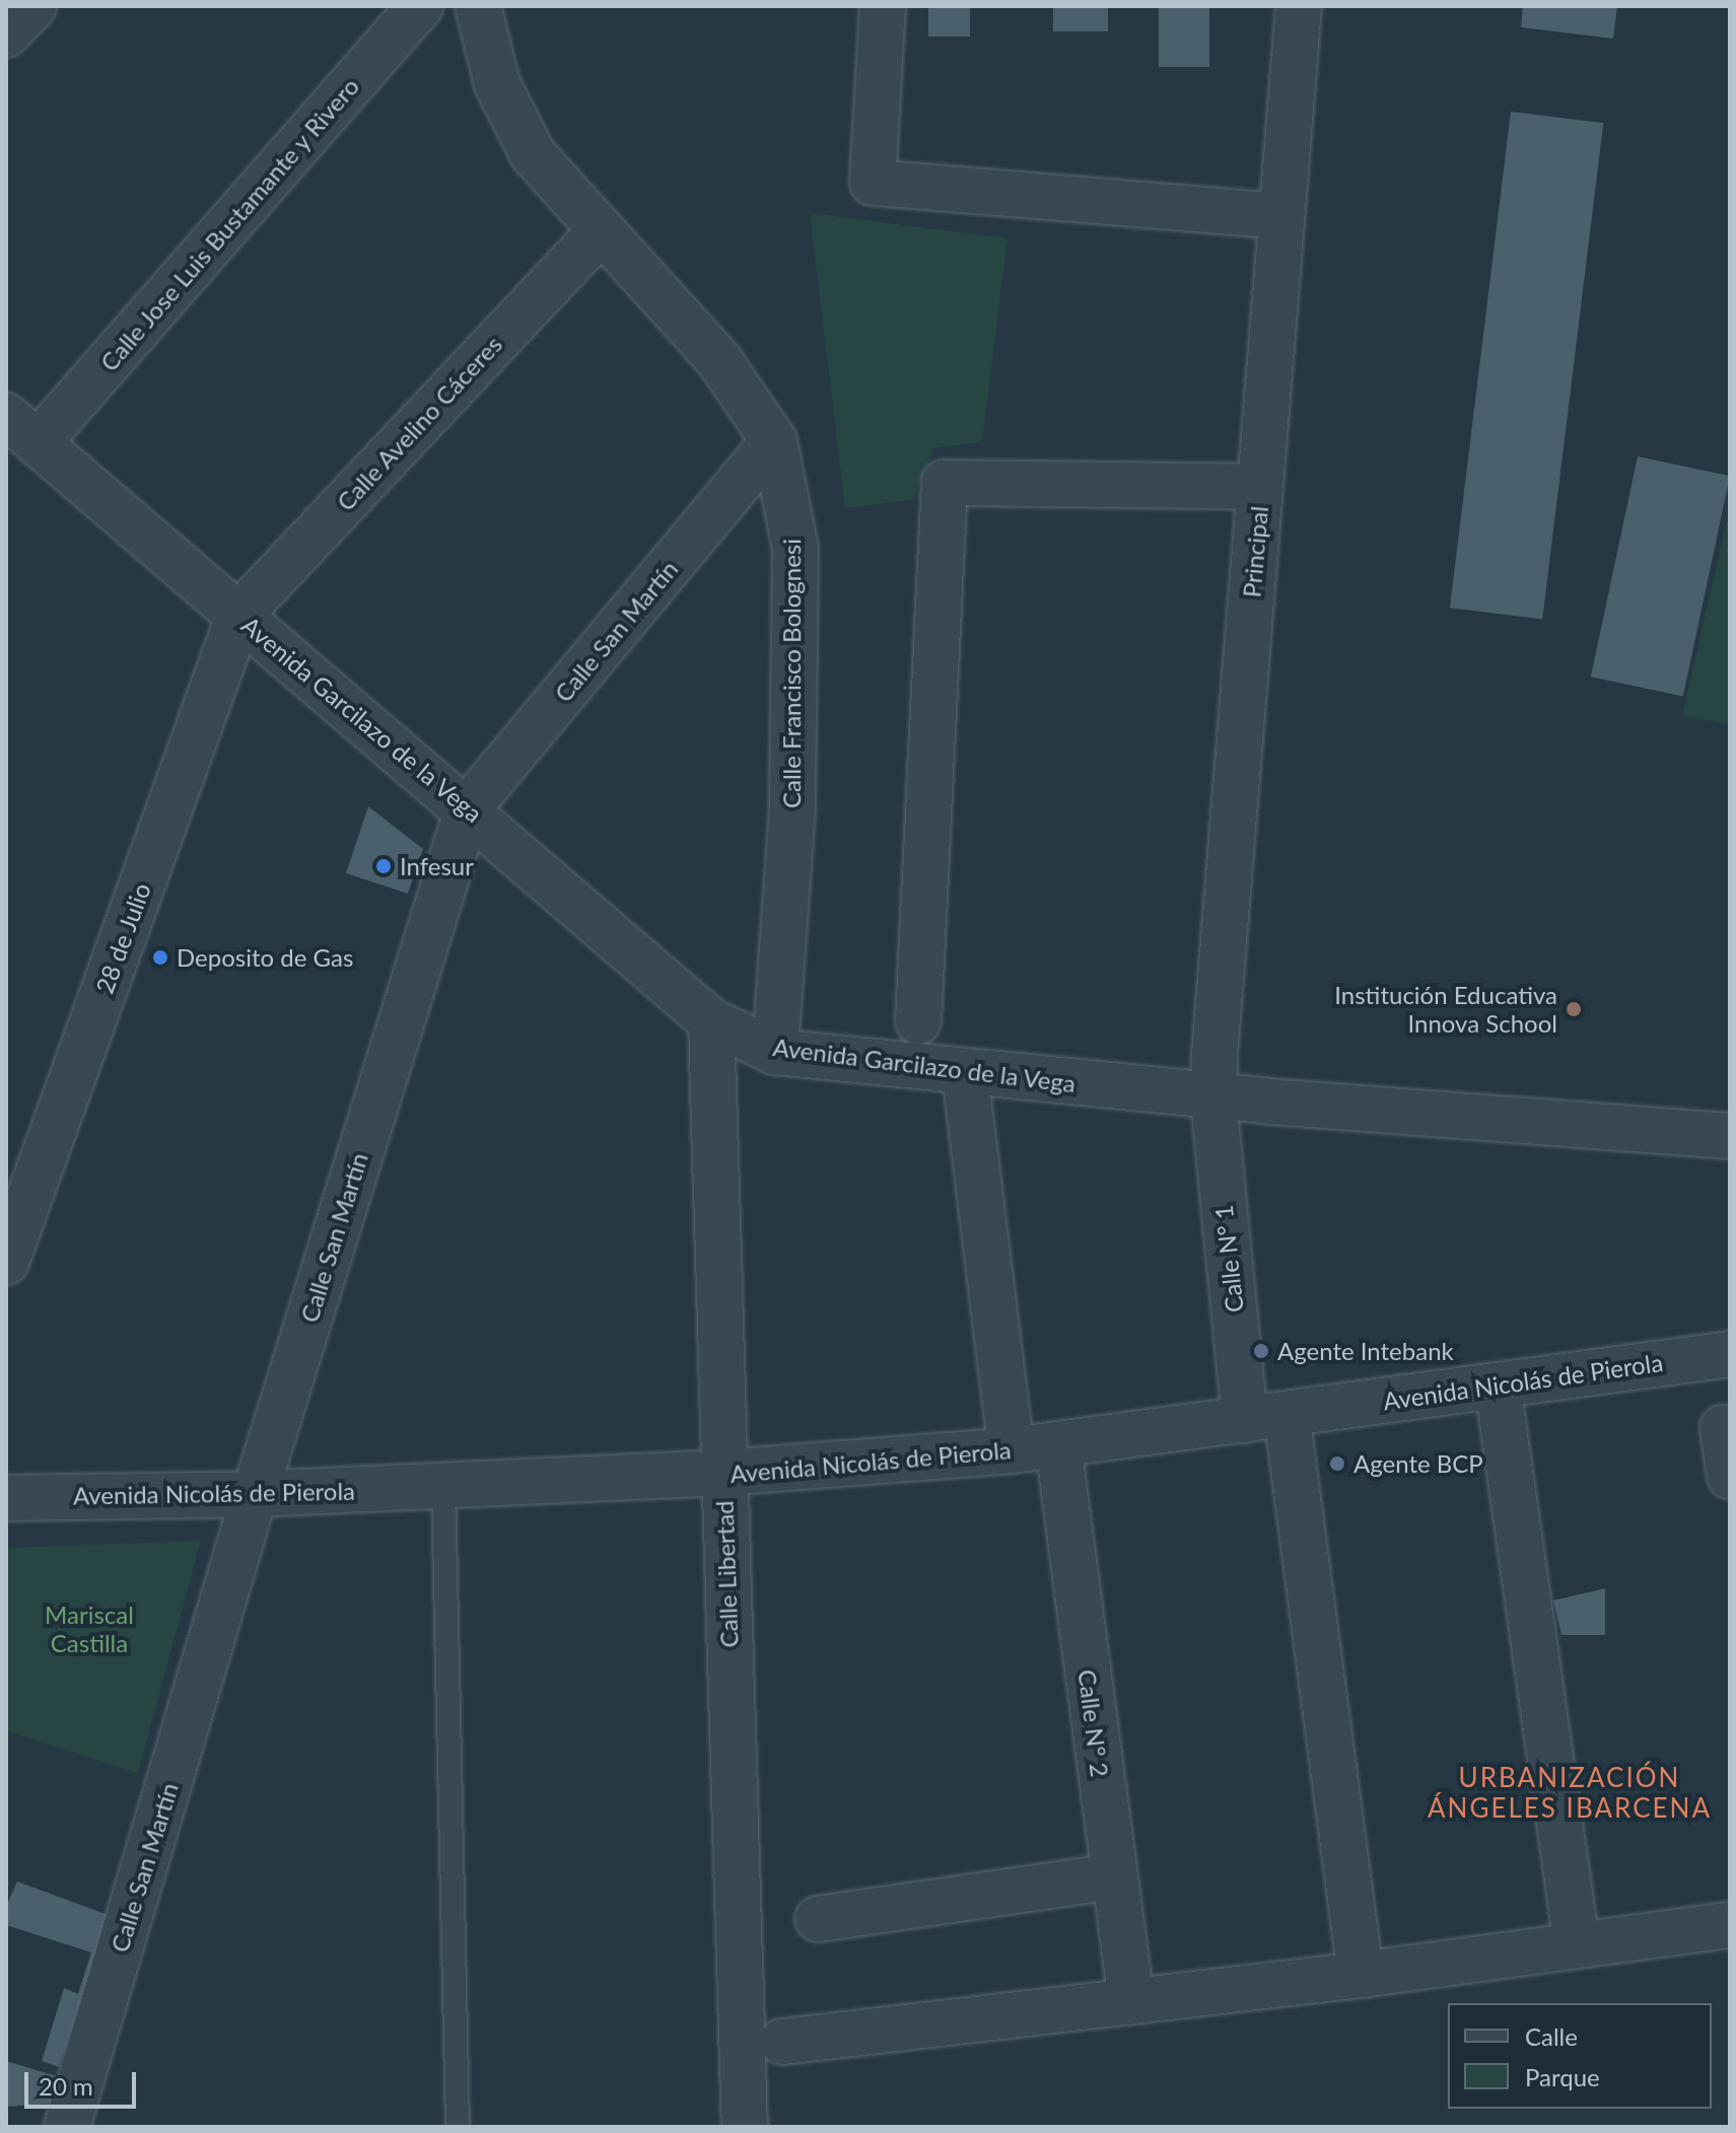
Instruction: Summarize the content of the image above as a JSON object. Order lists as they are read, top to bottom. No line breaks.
{"streets":{"street":["Calle Jose Luis Bustamante y Rivero","Calle Avelino Cáceres","Principal","Calle San Martín","Calle Francisco Bolognesi","Avenida Garcilazo de la Vega","28 de Julio","Calle N° 1","Avenida Nicolás de Pierola","Calle Libertad","Calle N° 2"]},"crossings":[["Calle Jose Luis Bustamante y Rivero","Avenida Garcilazo de la Vega"],["Calle Avelino Cáceres","Calle Francisco Bolognesi"],["Calle Avelino Cáceres","Avenida Garcilazo de la Vega"],["Calle Avelino Cáceres","28 de Julio"],["Principal","Avenida Garcilazo de la Vega"],["Principal","Calle N° 1"],["Calle San Martín","Calle Francisco Bolognesi"],["Calle San Martín","Avenida Garcilazo de la Vega"],["Calle San Martín","Avenida Nicolás de Pierola"],["Calle Francisco Bolognesi","Avenida Garcilazo de la Vega"],["Avenida Garcilazo de la Vega","28 de Julio"],["Avenida Garcilazo de la Vega","Calle N° 1"],["Avenida Garcilazo de la Vega","Calle Libertad"],["Calle N° 1","Avenida Nicolás de Pierola"],["Avenida Nicolás de Pierola","Calle Libertad"],["Avenida Nicolás de Pierola","Calle N° 2"]],"districts":["URBANIZACIÓN ÁNGELES IBARCENA"],"parks":["Mariscal Castilla"],"places":["Infesur","Deposito de Gas","Institución Educativa Innova School","Agente Intebank","Agente BCP"],"legend":["Calle","Parque"],"scale_bar":"20 m"}
